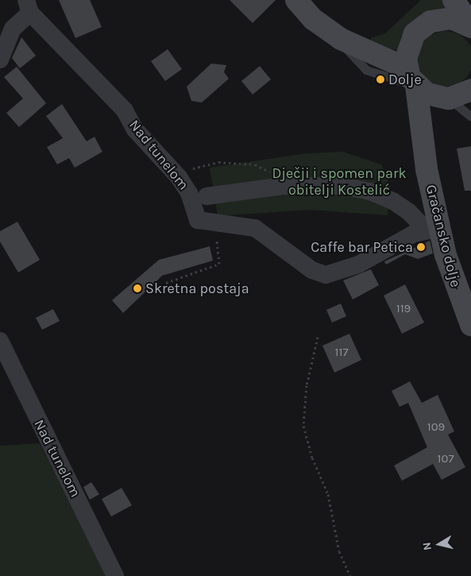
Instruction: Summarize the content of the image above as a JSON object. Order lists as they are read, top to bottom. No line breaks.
{"streets":{"main road":["Gračansko dolje"],"street":["Nad tunelom"]},"crossings":[["Nad tunelom","Gračansko dolje"]],"parks":["Dječji i spomen park obitelji Kostelić"],"places":["Dolje","Caffe bar Petica","Skretna postaja"],"house_numbers":["119","117","109","107"],"north":"left"}
